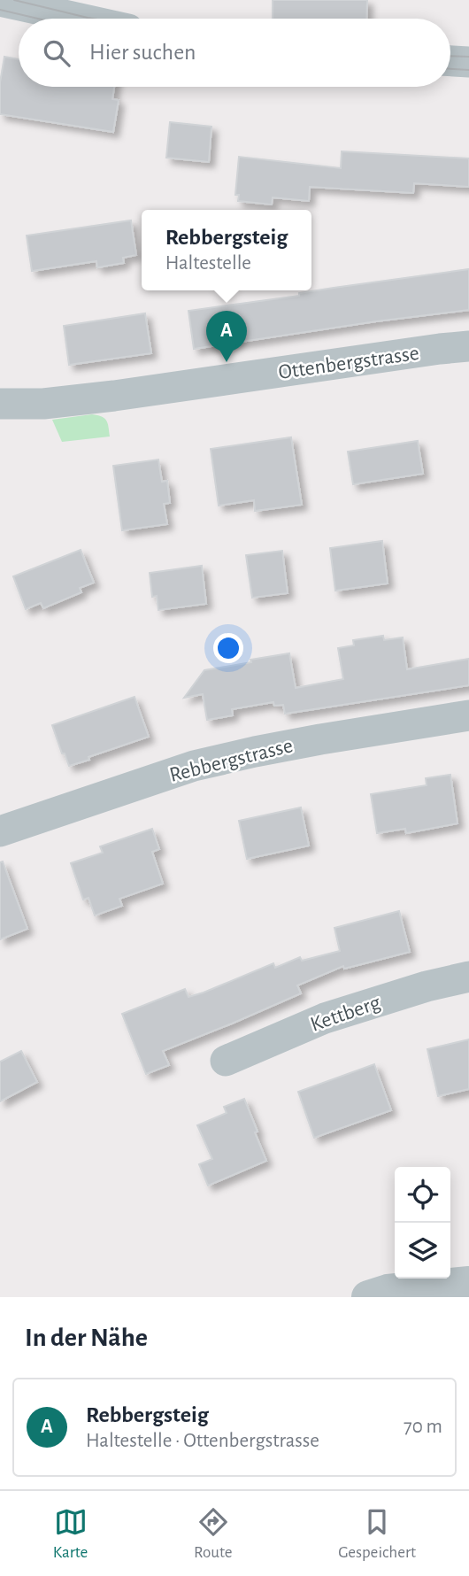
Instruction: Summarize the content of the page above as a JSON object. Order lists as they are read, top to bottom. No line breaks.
{"streets":{"street":["Ottenbergstrasse","Rebbergstrasse","Kettberg"]},"page":{"search":"Hier suchen","popup":["Rebbergsteig","Haltestelle"],"pins":"A","heading":"In der Nähe","list":[{"mark":"A","name":"Rebbergsteig","note":"Haltestelle · Ottenbergstrasse","value":"70 m"}],"nav":["Karte","Route","Gespeichert"]}}
